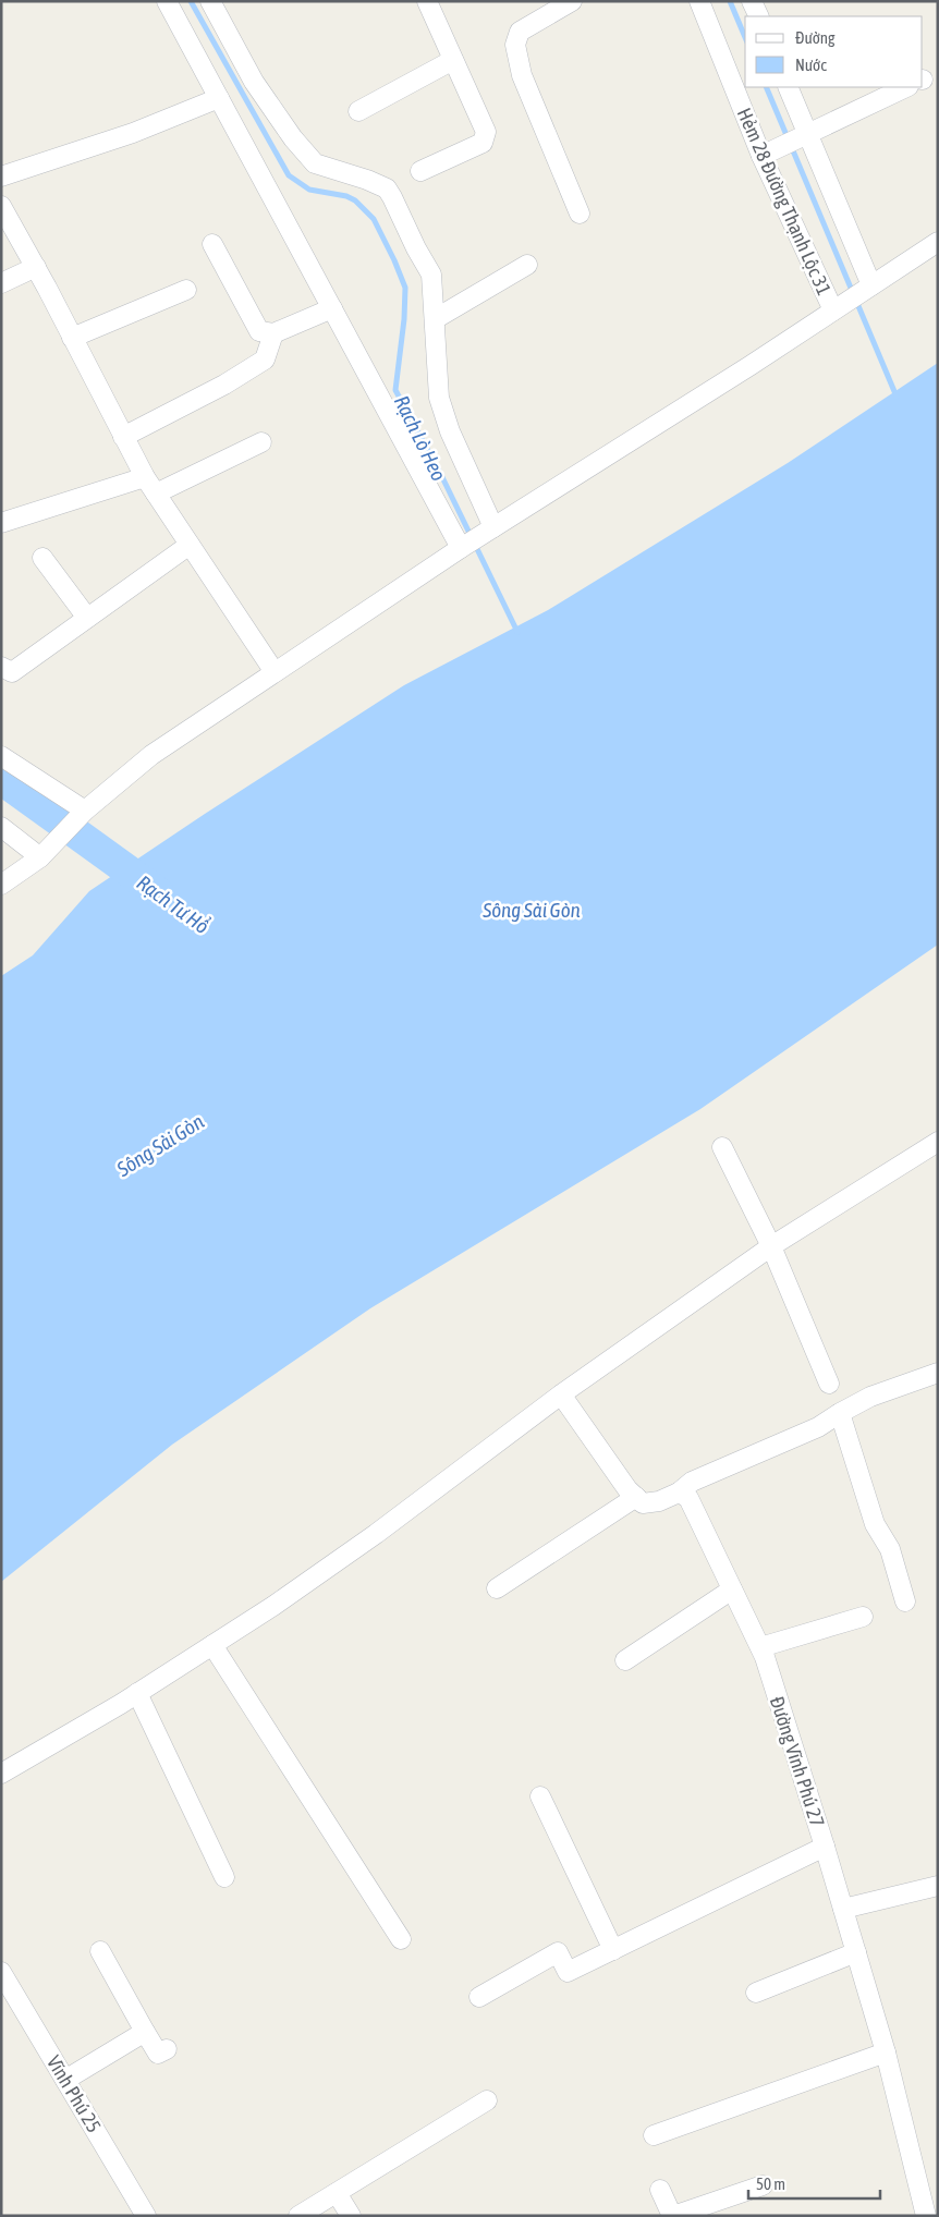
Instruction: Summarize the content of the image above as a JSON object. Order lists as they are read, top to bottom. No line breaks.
{"streets":{"street":["Hẻm 28 Đường Thạnh Lộc 31","Đường Vĩnh Phú 27","Vĩnh Phú 25"]},"water":["Rạch Lò Heo","Rạch Tư Hổ","Sông Sài Gòn"],"legend":["Đường","Nước"],"scale_bar":"50 m"}
